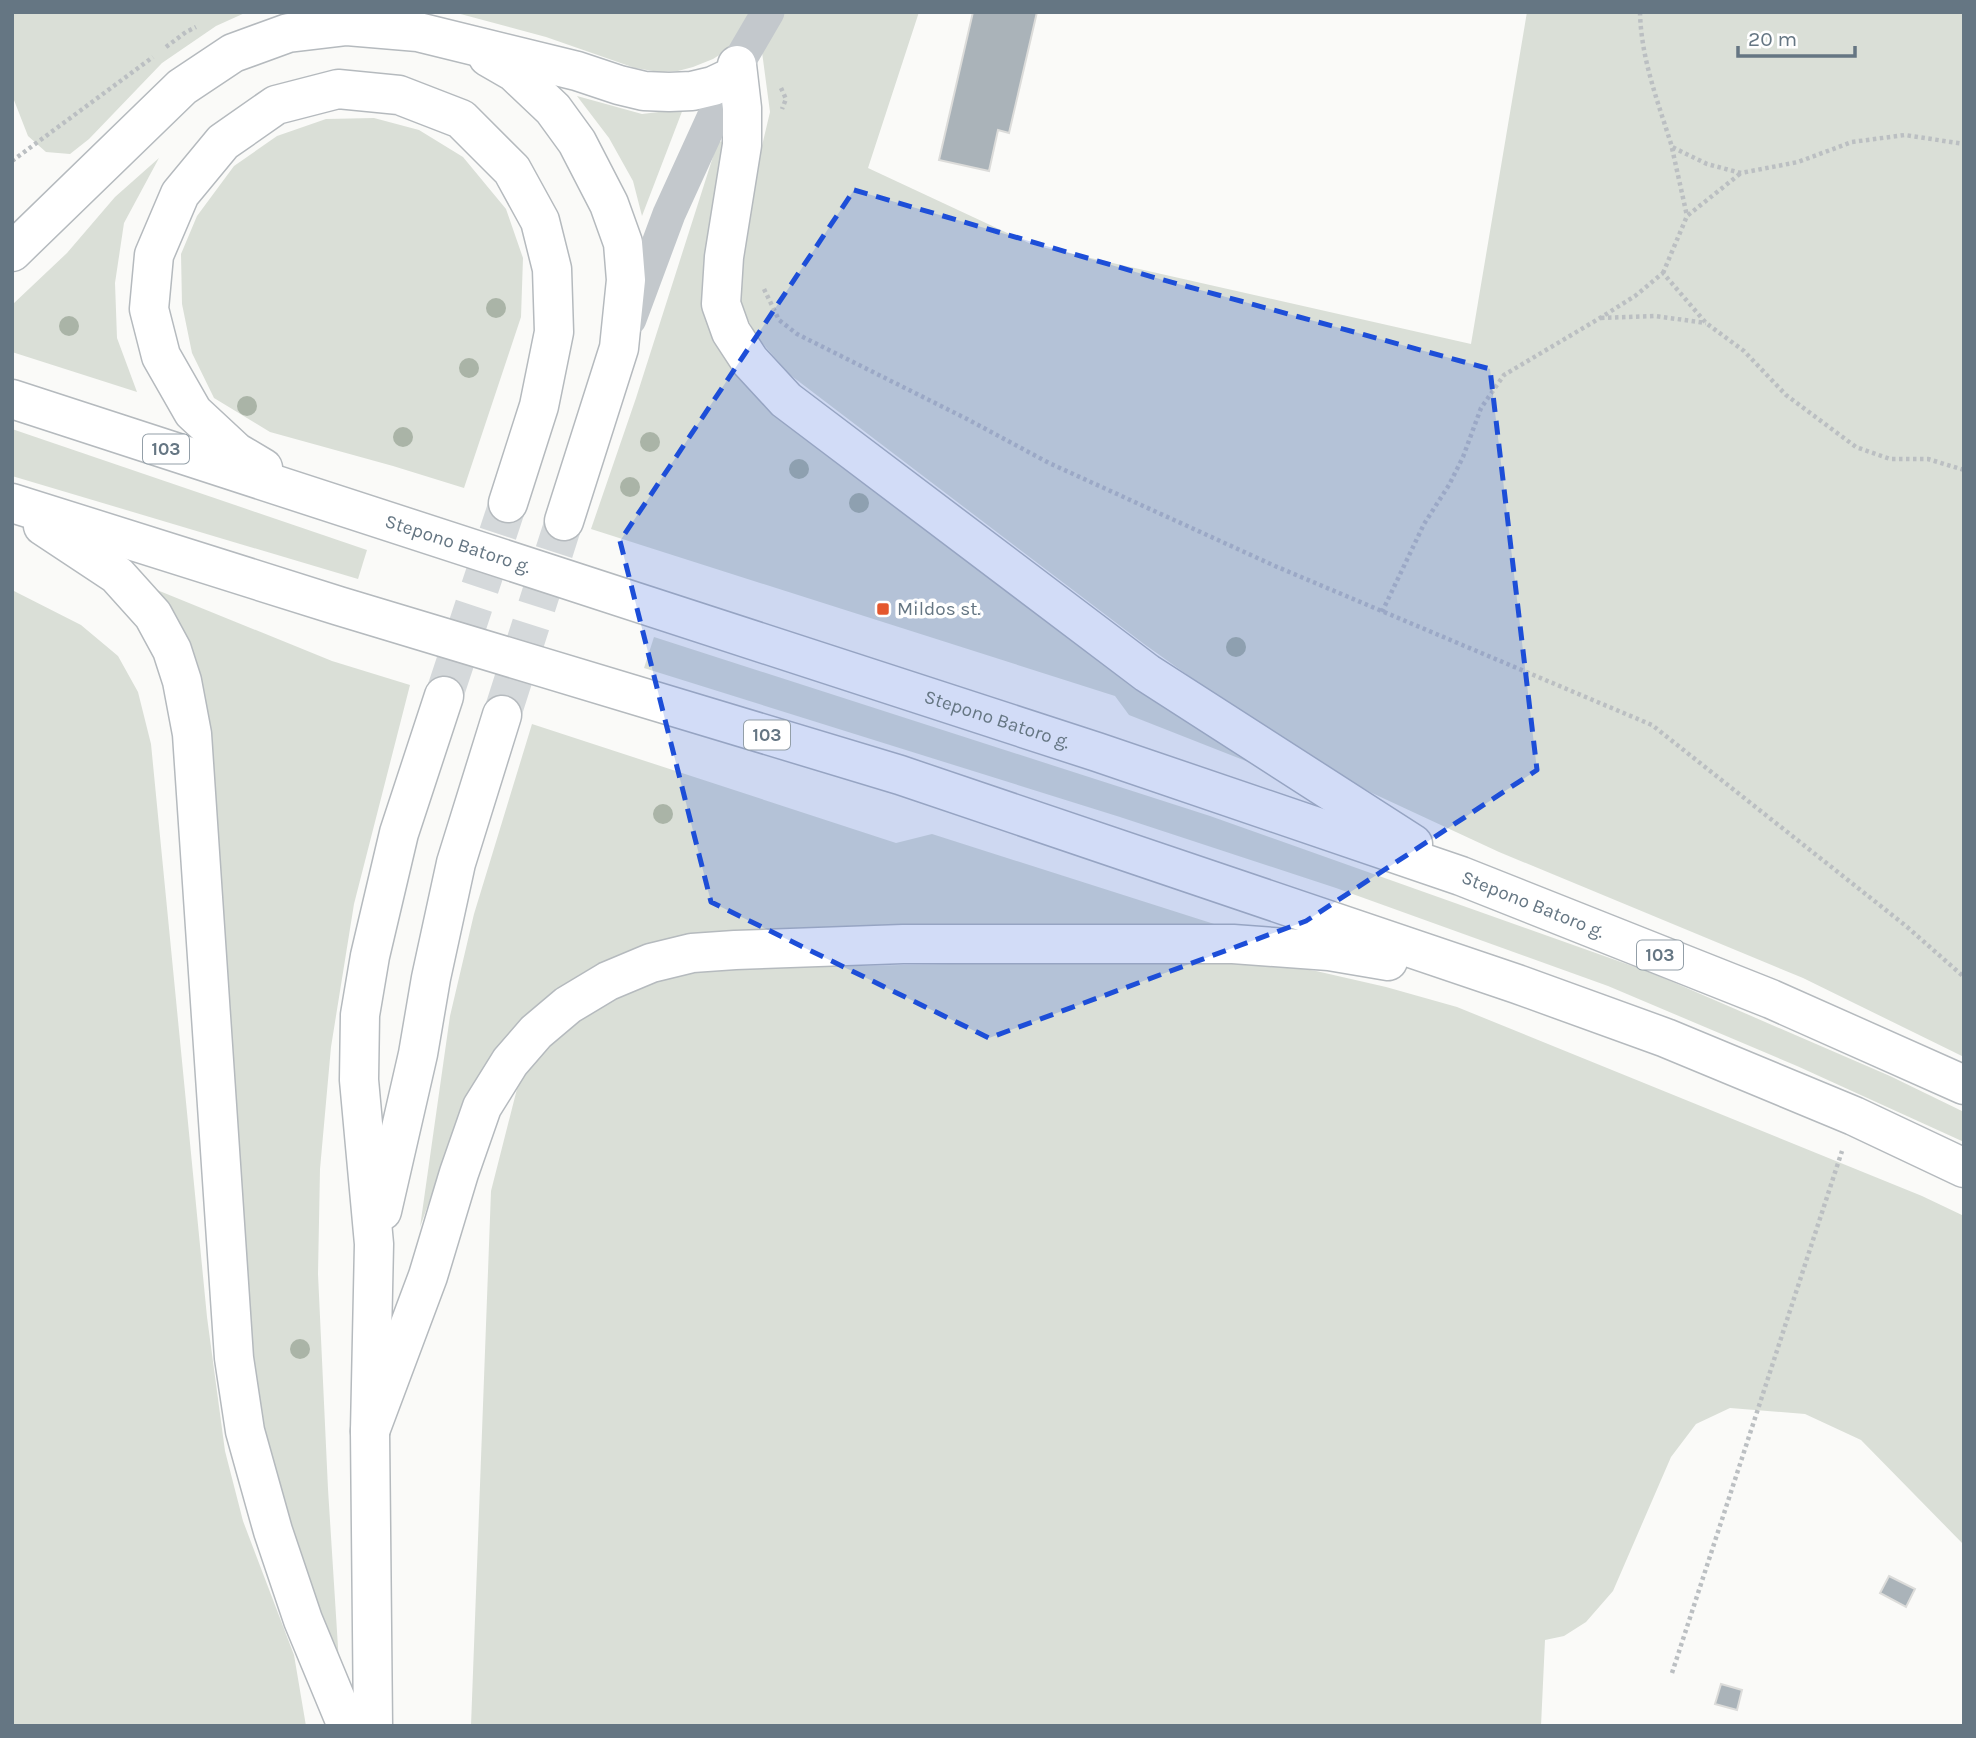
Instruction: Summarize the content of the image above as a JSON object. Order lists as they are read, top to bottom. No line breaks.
{"streets":{"main road":["103","Stepono Batoro g."]},"places":{"transit":["Mildos st."]},"scale_bar":"20 m"}
